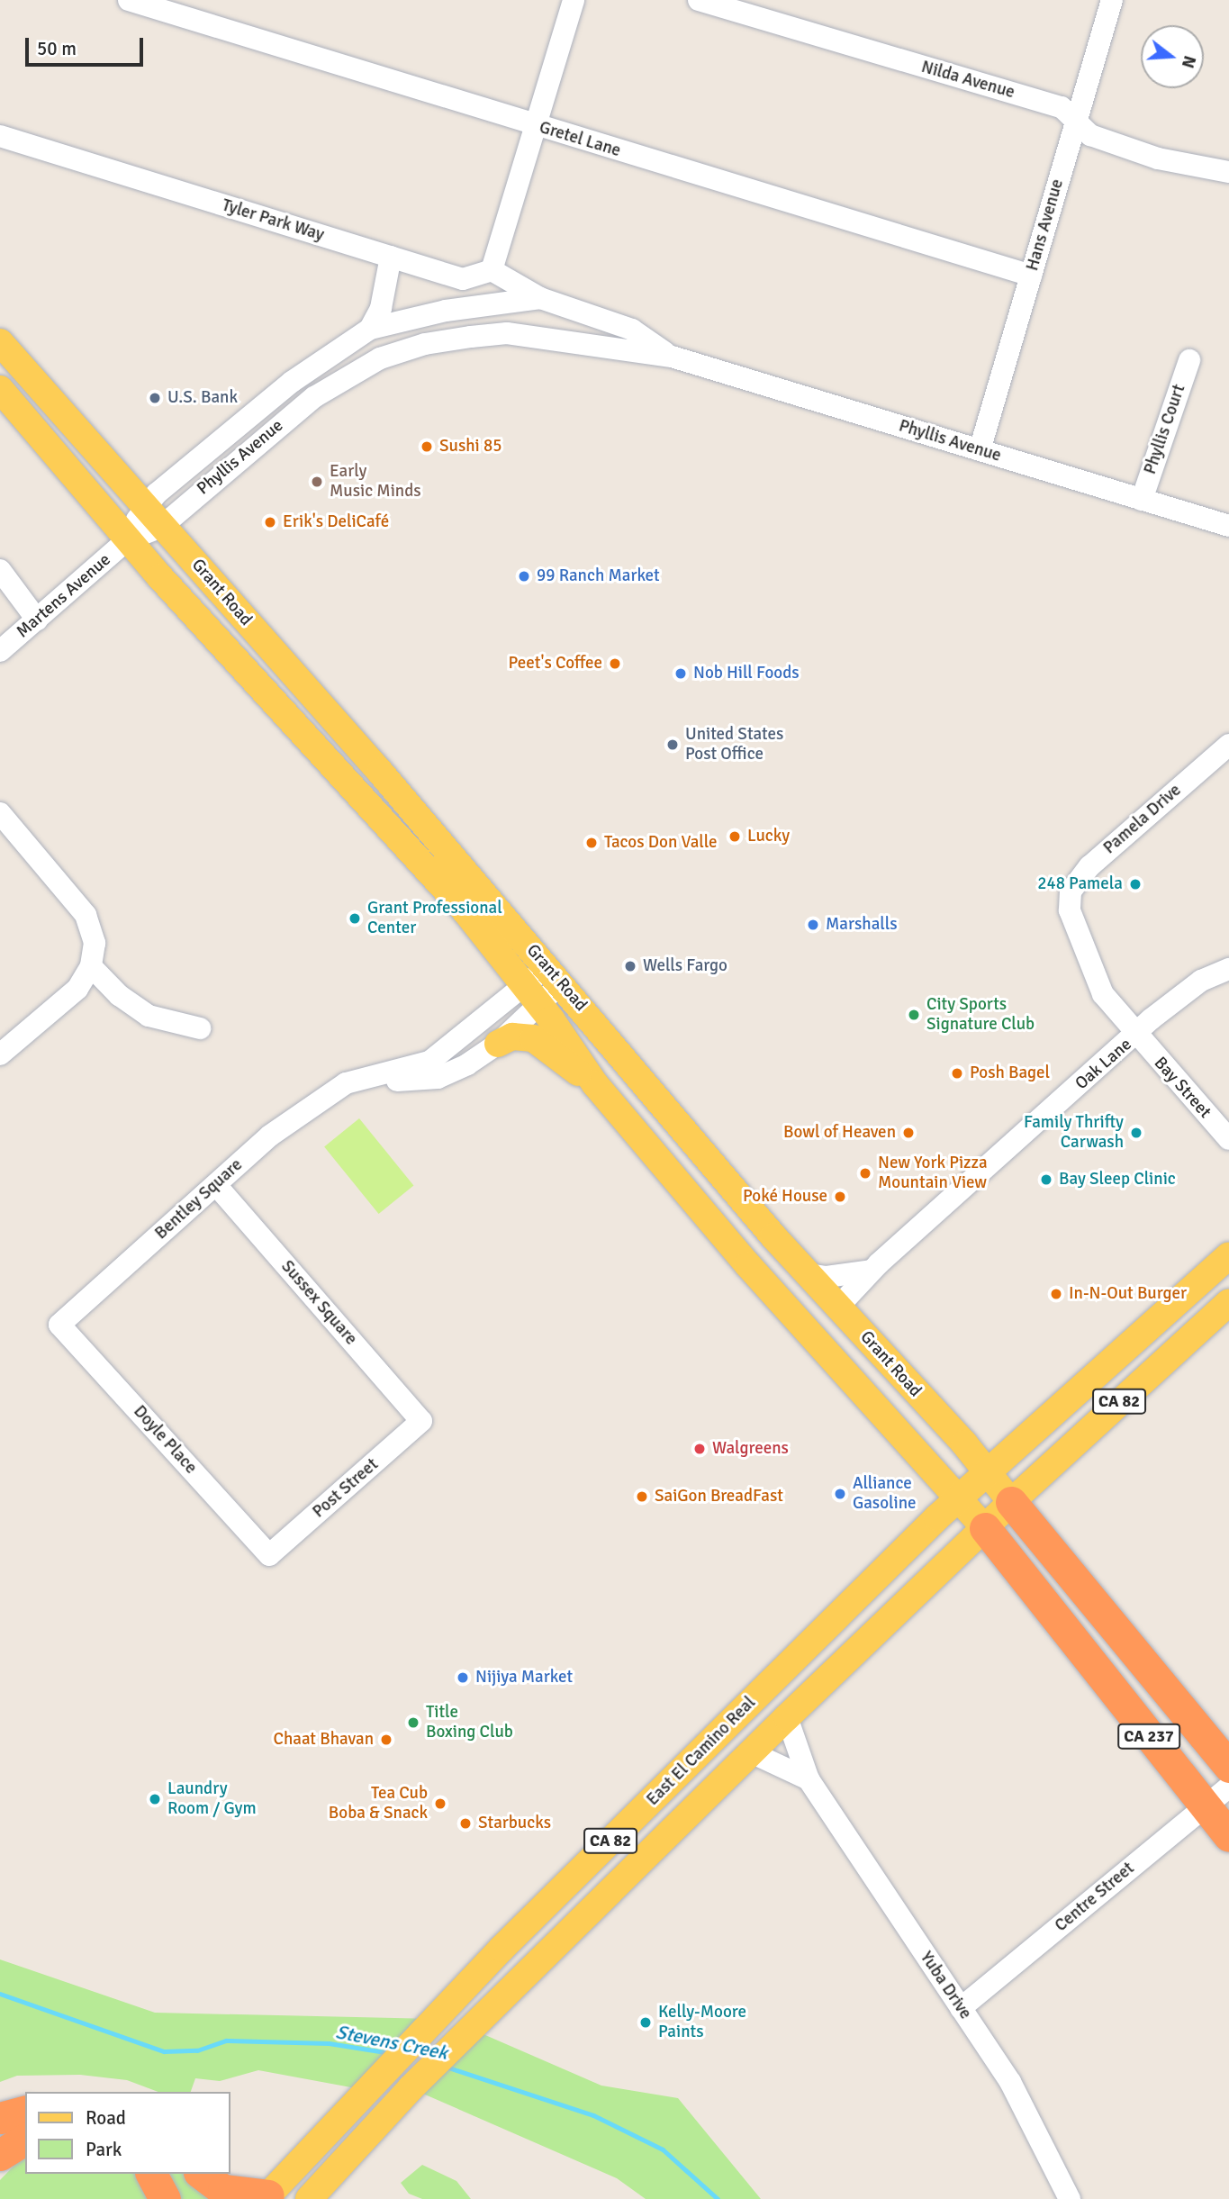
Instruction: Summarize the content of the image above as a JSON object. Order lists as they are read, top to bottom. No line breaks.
{"streets":{"highway":["CA 237"],"main road":["Grant Road","CA 82","East El Camino Real"],"street":["Nilda Avenue","Gretel Lane","Tyler Park Way","Hans Avenue","Phyllis Court","Phyllis Avenue","Martens Avenue","Pamela Drive","Oak Lane","Bay Street","Bentley Square","Sussex Square","Doyle Place","Post Street","Centre Street","Yuba Drive"]},"crossings":[["Nilda Avenue","Hans Avenue"],["Gretel Lane","Hans Avenue"],["Hans Avenue","Phyllis Avenue"],["Phyllis Court","Phyllis Avenue"],["Phyllis Avenue","Grant Road"],["Phyllis Avenue","Martens Avenue"],["Grant Road","Martens Avenue"],["Grant Road","Oak Lane"],["Grant Road","Bentley Square"],["Grant Road","CA 82"],["Grant Road","CA 237"],["Grant Road","East El Camino Real"],["Pamela Drive","Oak Lane"],["Pamela Drive","Bay Street"],["Oak Lane","Bay Street"],["Bentley Square","Sussex Square"],["Bentley Square","Doyle Place"],["Sussex Square","Post Street"],["CA 82","CA 237"],["CA 82","East El Camino Real"],["Doyle Place","Post Street"],["CA 237","East El Camino Real"],["CA 237","Centre Street"],["East El Camino Real","Yuba Drive"],["Centre Street","Yuba Drive"]],"water":["Stevens Creek"],"places":["U.S. Bank","Sushi 85","Early Music Minds","Erik's DeliCafé","99 Ranch Market","Peet's Coffee","Nob Hill Foods","United States Post Office","Lucky","Tacos Don Valle","248 Pamela","Grant Professional Center","Marshalls","Wells Fargo","City Sports Signature Club","Posh Bagel","Bowl of Heaven","Family Thrifty Carwash","New York Pizza Mountain View","Bay Sleep Clinic","Poké House","In-N-Out Burger","Walgreens","Alliance Gasoline","SaiGon BreadFast","Nijiya Market","Title Boxing Club","Chaat Bhavan","Laundry Room / Gym","Tea Cub Boba & Snack","Starbucks","Kelly-Moore Paints"],"legend":["Road","Park"],"scale_bar":"50 m","north":"right"}
